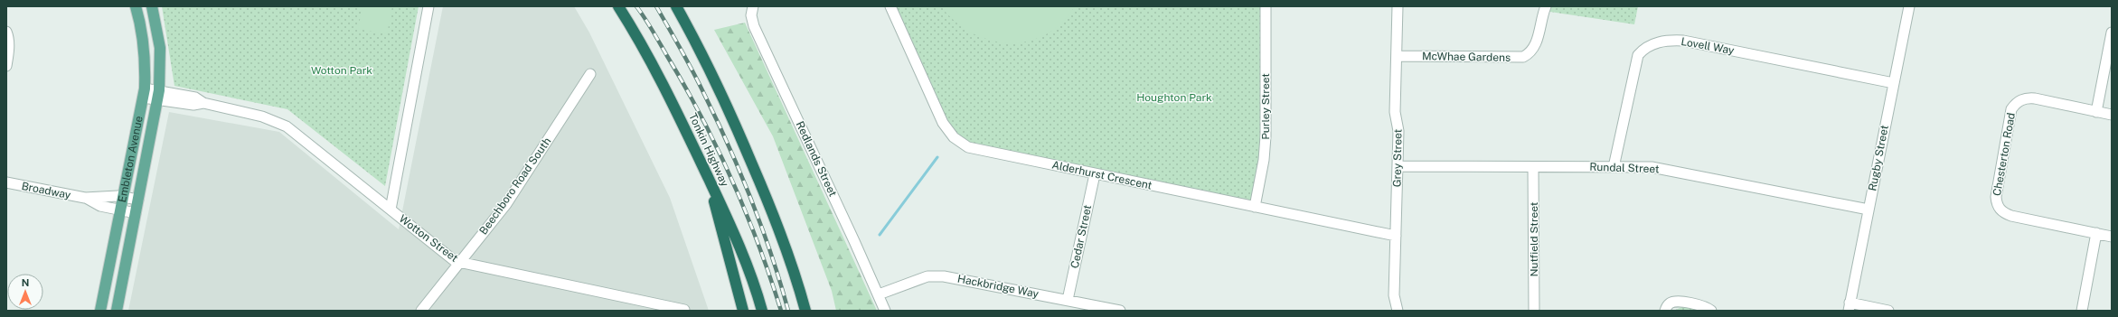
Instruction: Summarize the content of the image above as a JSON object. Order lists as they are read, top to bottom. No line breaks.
{"streets":{"highway":["Tonkin Highway"],"main road":["Embleton Avenue"],"street":["Lovell Way","McWhae Gardens","Purley Street","Chesterton Road","Grey Street","Rugby Street","Redlands Street","Rundal Street","Alderhurst Crescent","Beechboro Road South","Broadway","Cedar Street","Wotton Street","Nutfield Street","Hackbridge Way"]},"crossings":[["Lovell Way","Rugby Street"],["Lovell Way","Rundal Street"],["McWhae Gardens","Grey Street"],["Purley Street","Alderhurst Crescent"],["Grey Street","Rundal Street"],["Grey Street","Alderhurst Crescent"],["Rugby Street","Rundal Street"],["Embleton Avenue","Broadway"],["Embleton Avenue","Wotton Street"],["Redlands Street","Hackbridge Way"],["Rundal Street","Nutfield Street"],["Alderhurst Crescent","Cedar Street"],["Beechboro Road South","Wotton Street"],["Cedar Street","Hackbridge Way"]],"parks":["Wotton Park","Houghton Park"],"north":"top"}
